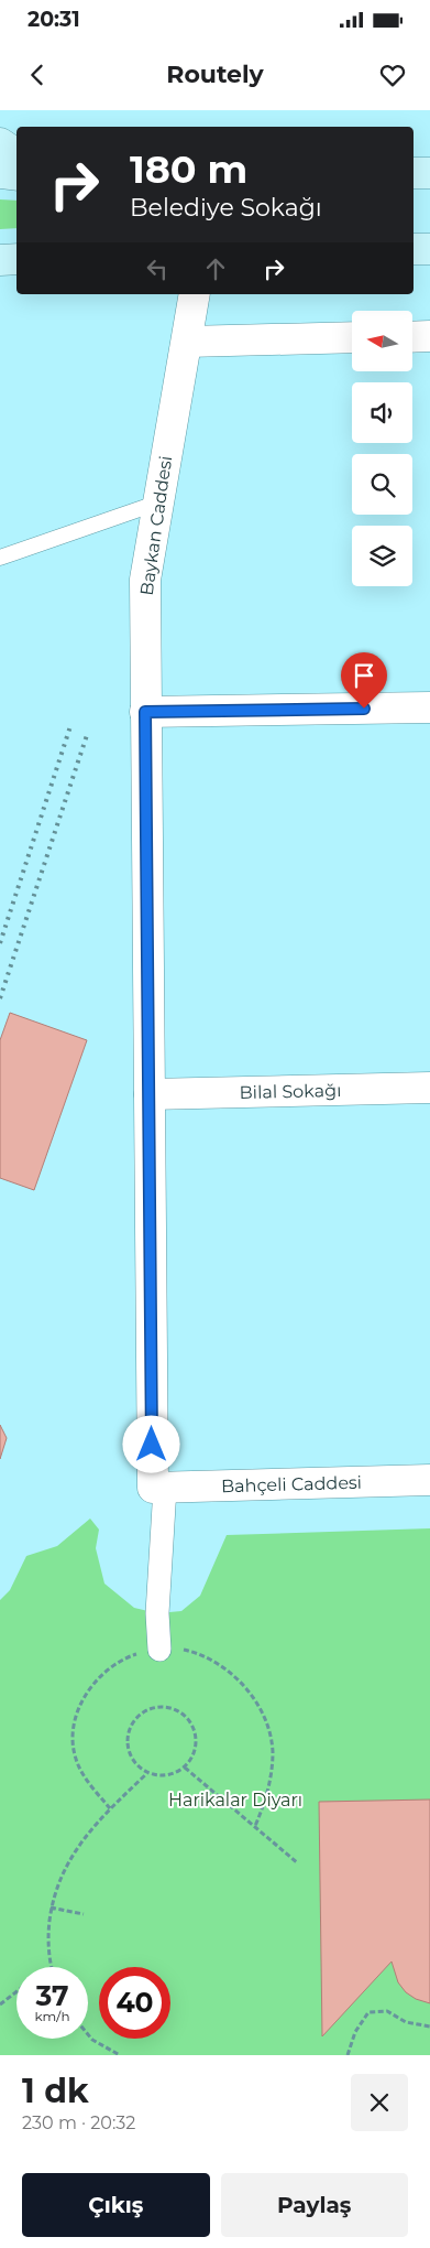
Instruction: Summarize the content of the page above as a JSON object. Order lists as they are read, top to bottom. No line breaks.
{"streets":{"street":["Baykan Caddesi","Bilal Sokağı","Bahçeli Caddesi"]},"crossings":[["Baykan Caddesi","Bilal Sokağı"],["Baykan Caddesi","Bahçeli Caddesi"]],"parks":["Harikalar Diyarı"],"north":"left","page":{"status":"20:31","header":"Routely","turn":["180 m","Belediye Sokağı"],"speed":"37 km/h","limit":"40","heading":["1 dk","230 m · 20:32"],"buttons":["Çıkış","Paylaş"]}}
